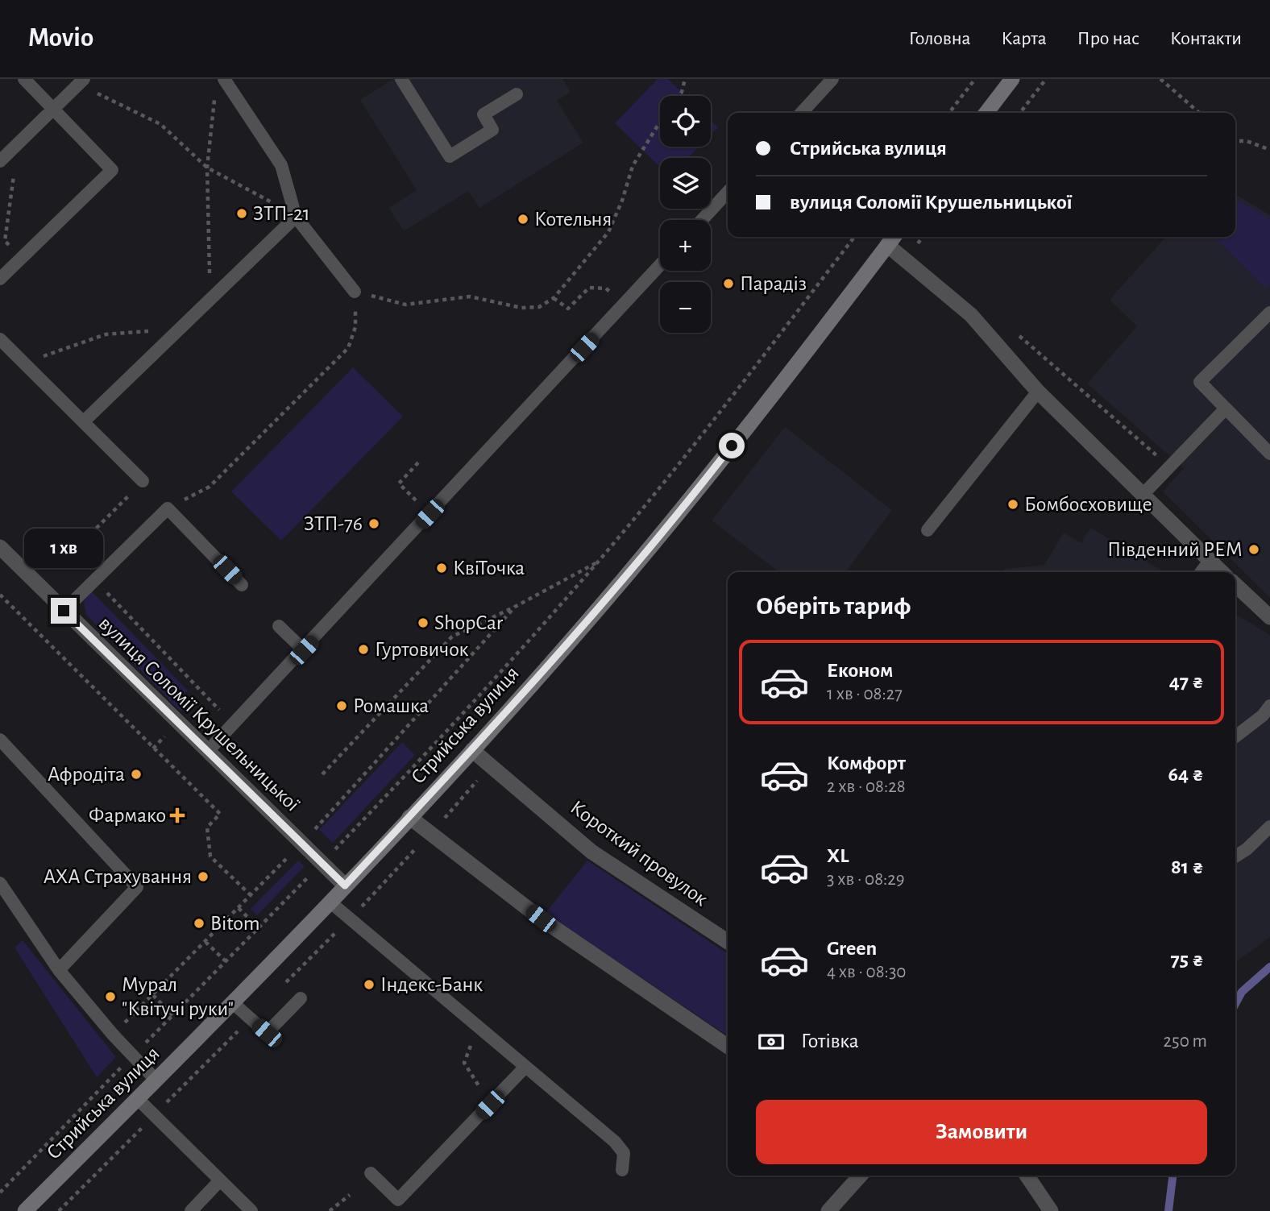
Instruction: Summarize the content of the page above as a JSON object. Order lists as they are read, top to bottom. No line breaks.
{"streets":{"main road":["Стрийська вулиця"],"street":["вулиця Соломії Крушельницької","Короткий провулок"]},"crossings":[["вулиця Соломії Крушельницької","Стрийська вулиця"],["Стрийська вулиця","Короткий провулок"]],"places":{"other":["ЗТП-21","Котельня","Парадіз","Бомбосховище","ЗТП-76","Південний РЕМ","КвіТочка","ShopCar","Гуртовичок","Ромашка","Афродіта","АХА Страхування","Bitom","Індекс-Банк","Мурал \"Квітучі руки\""],"health":["Фармако"]},"page":{"header":"Movio","nav":["Головна","Карта","Про нас","Контакти"],"map_buttons":["+","−"],"banner":["Стрийська вулиця","вулиця Соломії Крушельницької"],"bubble":"1 хв","heading":"Оберіть тариф","list":[{"name":"Економ","note":"1 хв · 08:27","value":"47 ₴"},{"name":"Комфорт","note":"2 хв · 08:28","value":"64 ₴"},{"name":"XL","note":"3 хв · 08:29","value":"81 ₴"},{"name":"Green","note":"4 хв · 08:30","value":"75 ₴"}],"pay":["Готівка","250 m"],"buttons":"Замовити"}}
